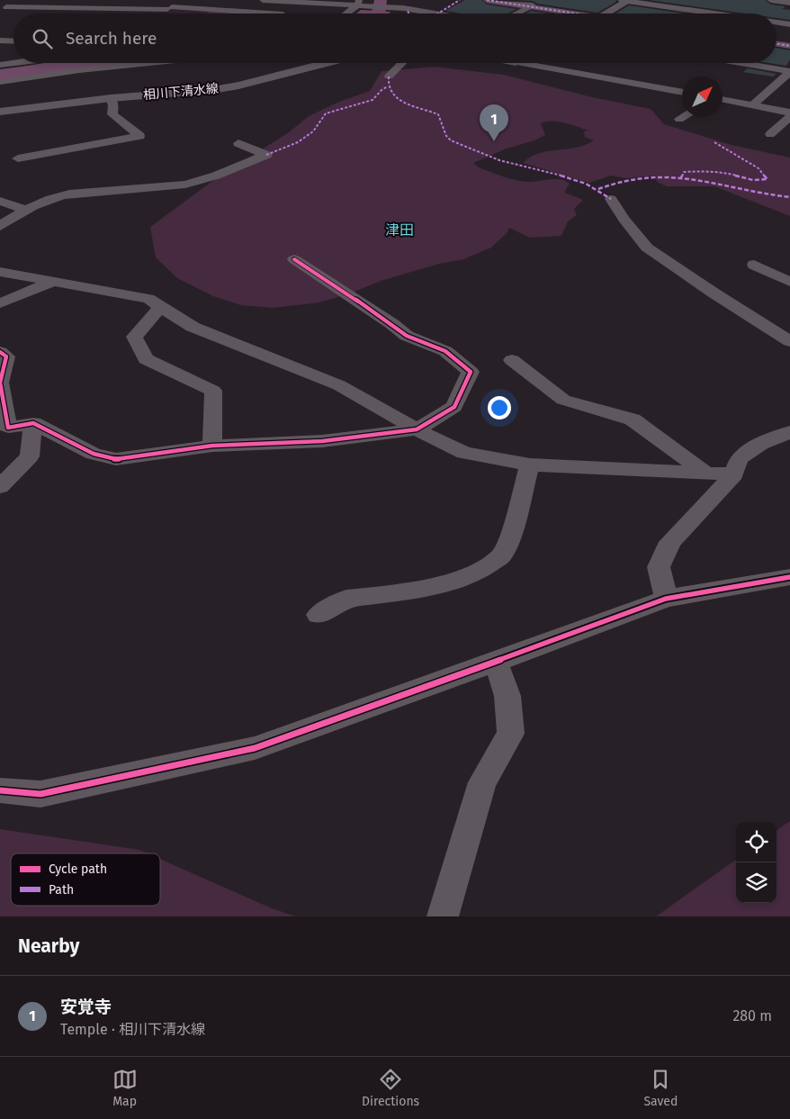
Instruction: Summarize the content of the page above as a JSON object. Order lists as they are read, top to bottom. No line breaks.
{"streets":{"main road":["相川下清水線"]},"districts":["津田"],"legend":["Cycle path","Path"],"north":"top right","page":{"search":"Search here","pins":"1","heading":"Nearby","list":[{"mark":"1","name":"安覚寺","note":"Temple · 相川下清水線","value":"280 m"}],"nav":["Map","Directions","Saved"]}}
